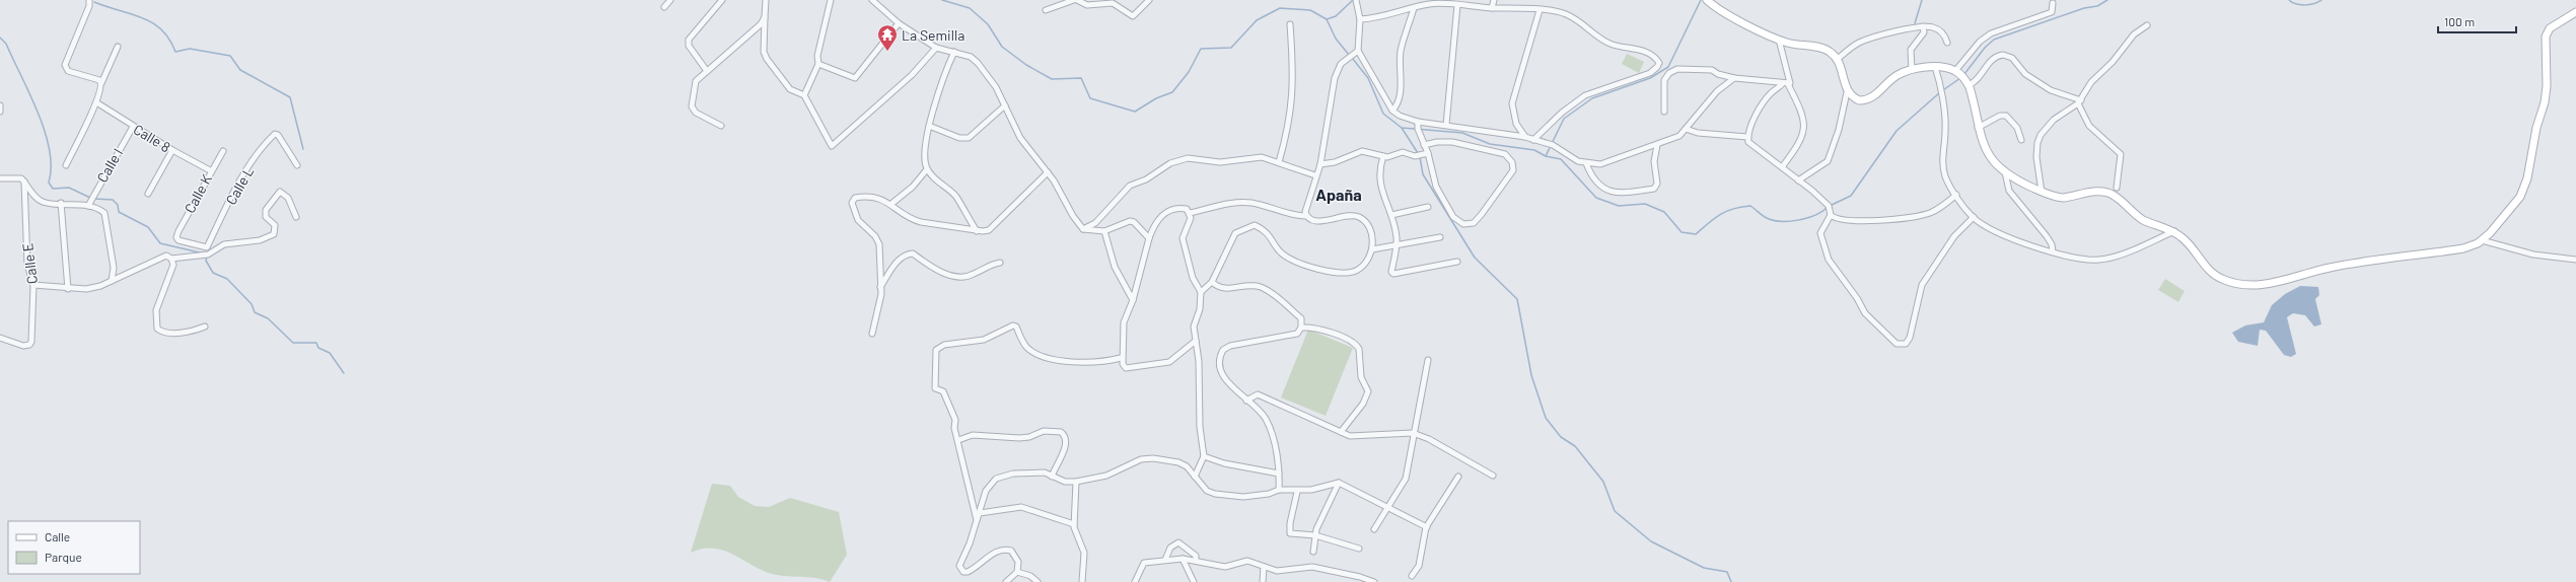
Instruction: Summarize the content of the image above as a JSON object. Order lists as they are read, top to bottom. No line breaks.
{"streets":{"street":["Calle 8","Calle I","Calle L","Calle K","Calle E"]},"crossings":[["Calle 8","Calle I"],["Calle 8","Calle K"],["Calle L","Calle K"]],"districts":["Apaña"],"places":{"temple":["La Semilla"]},"legend":["Calle","Parque"],"scale_bar":"100 m"}
